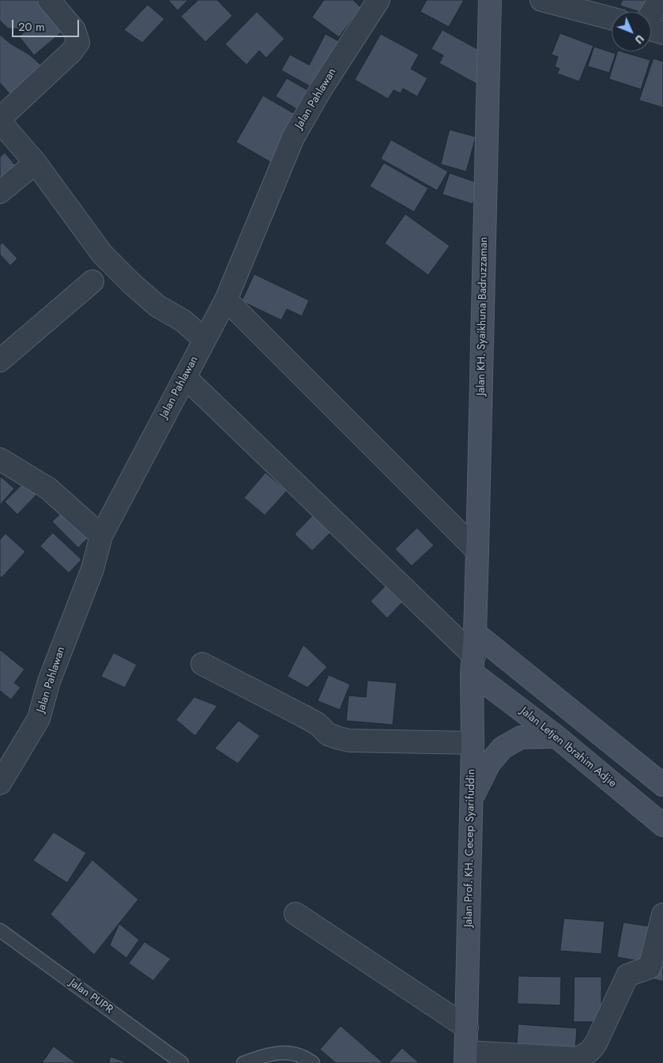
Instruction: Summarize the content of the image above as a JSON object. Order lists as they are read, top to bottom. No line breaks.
{"streets":{"main road":["Jalan KH. Syaikhuna Badruzzaman","Jalan Letjen Ibrahim Adjie","Jalan Prof. KH. Cecep Syarifuddin"],"street":["Jalan Pahlawan"],"lane":["Jalan PUPR"]},"crossings":[["Jalan KH. Syaikhuna Badruzzaman","Jalan Prof. KH. Cecep Syarifuddin"],["Jalan Letjen Ibrahim Adjie","Jalan Prof. KH. Cecep Syarifuddin"]],"scale_bar":"20 m","north":"bottom right"}
